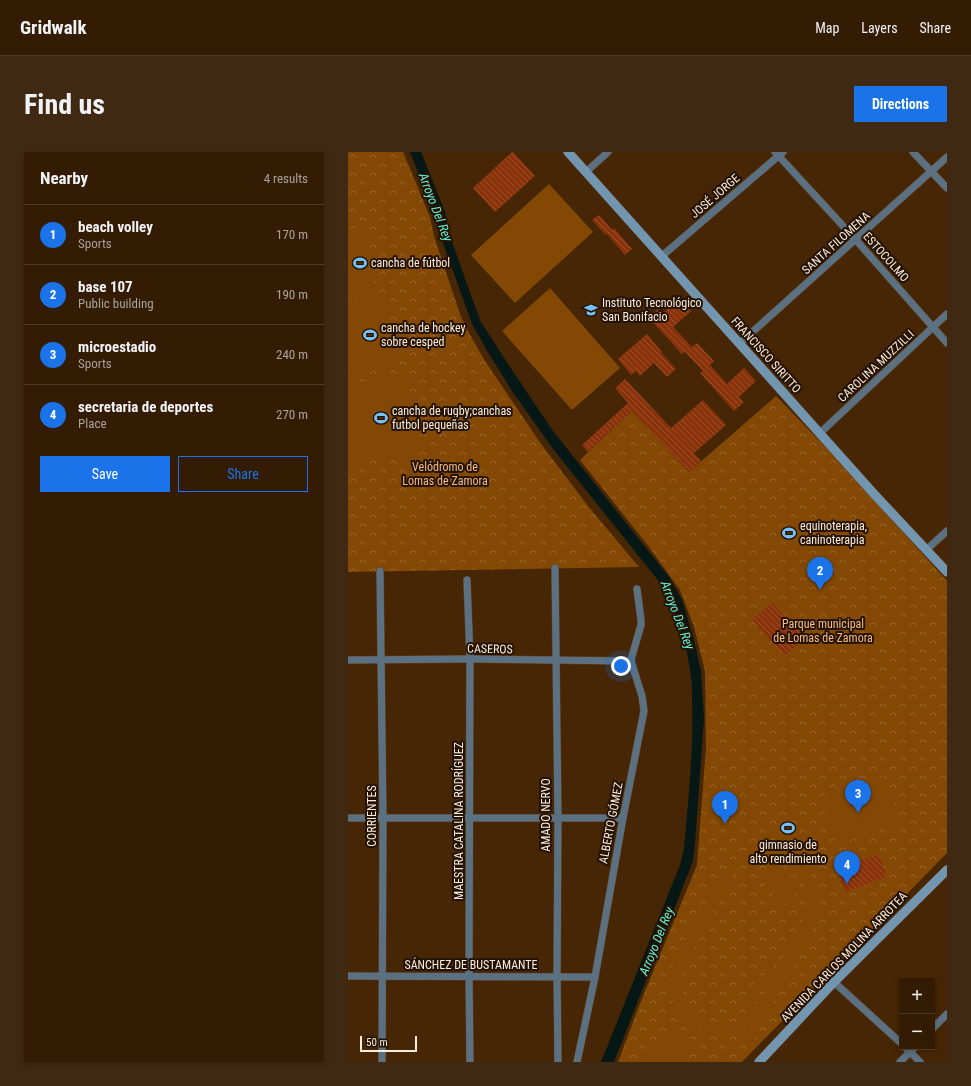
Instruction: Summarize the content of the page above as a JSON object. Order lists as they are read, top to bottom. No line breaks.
{"streets":{"street":["JOSÉ JORGE","SANTA FILOMENA","ESTOCOLMO","FRANCISCO SIRITTO","CAROLINA MUZZILLI","CASEROS","AMADO NERVO","CORRIENTES","MAESTRA CATALINA RODRÍGUEZ","ALBERTO GÓMEZ","AVENIDA CARLOS MOLINA ARROTEA","SÁNCHEZ DE BUSTAMANTE"]},"crossings":[["JOSÉ JORGE","ESTOCOLMO"],["JOSÉ JORGE","FRANCISCO SIRITTO"],["SANTA FILOMENA","ESTOCOLMO"],["SANTA FILOMENA","FRANCISCO SIRITTO"],["ESTOCOLMO","CAROLINA MUZZILLI"],["FRANCISCO SIRITTO","CAROLINA MUZZILLI"],["CASEROS","AMADO NERVO"],["CASEROS","CORRIENTES"],["CASEROS","MAESTRA CATALINA RODRÍGUEZ"],["CASEROS","ALBERTO GÓMEZ"],["AMADO NERVO","SÁNCHEZ DE BUSTAMANTE"],["CORRIENTES","SÁNCHEZ DE BUSTAMANTE"],["MAESTRA CATALINA RODRÍGUEZ","SÁNCHEZ DE BUSTAMANTE"],["ALBERTO GÓMEZ","SÁNCHEZ DE BUSTAMANTE"]],"water":["Arroyo Del Rey"],"parks":["Velódromo de Lomas de Zamora","Parque municipal de Lomas de Zamora"],"places":{"sports":["cancha de fútbol","cancha de hockey sobre cesped","cancha de rugby;canchas futbol pequeñas","equinoterapia, caninoterapia","gimnasio de alto rendimiento"],"school or university":["Instituto Tecnológico San Bonifacio"]},"scale_bar":"50 m","page":{"header":"Gridwalk","nav":["Map","Layers","Share"],"buttons":["Directions",["Save","Share"]],"title":"Find us","heading":["Nearby","4 results"],"list":[{"mark":"1","name":"beach volley","note":"Sports","value":"170 m"},{"mark":"2","name":"base 107","note":"Public building","value":"190 m"},{"mark":"3","name":"microestadio","note":"Sports","value":"240 m"},{"mark":"4","name":"secretaria de deportes","note":"Place","value":"270 m"}],"pins":["2","3","1","4"],"map_buttons":["+","−"],"scale":"50 m"}}
